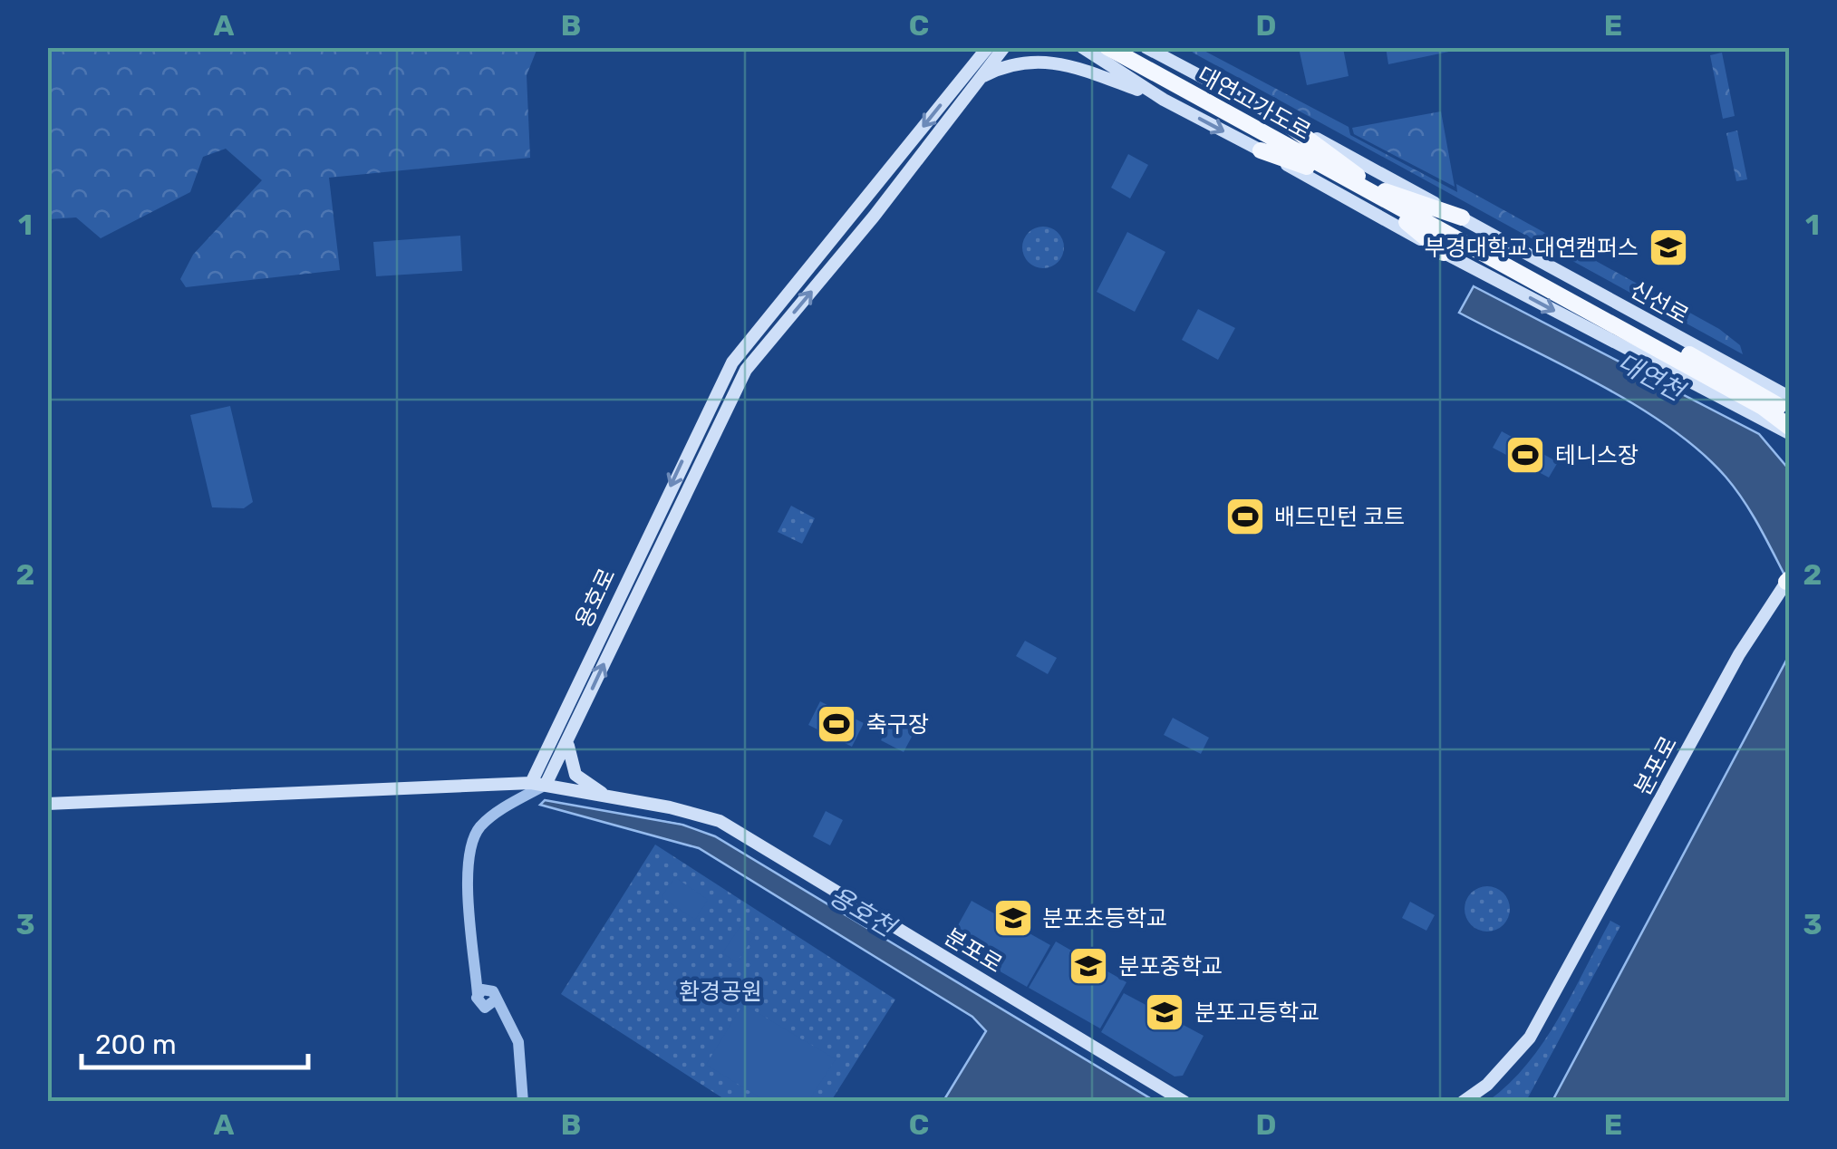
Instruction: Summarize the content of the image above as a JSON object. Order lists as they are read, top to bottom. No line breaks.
{"streets":{"highway":["대연고가도로"],"main road":["신선로","용호로","분포로"]},"crossings":[["대연고가도로","신선로"],["용호로","분포로"]],"water":["대연천","용호천"],"parks":["환경공원"],"places":{"school or university":["부경대학교 대연캠퍼스","분포초등학교","분포중학교","분포고등학교"],"sports":["테니스장","배드민턴 코트","축구장"]},"scale_bar":"200 m","grid":{"columns":["A","B","C","D","E"],"rows":["1","2","3"]}}
